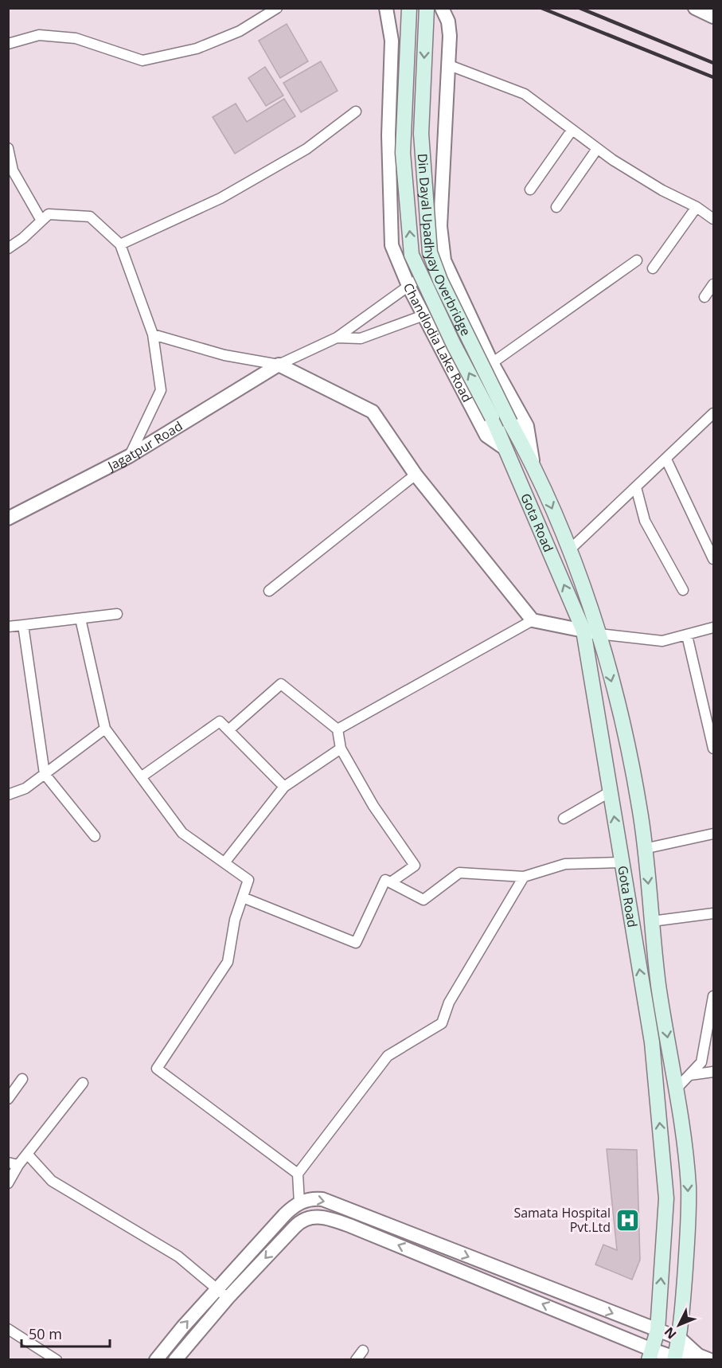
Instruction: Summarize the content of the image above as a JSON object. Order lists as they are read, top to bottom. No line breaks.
{"streets":{"main road":["Din Dayal Upadhyay Overbridge","Gota Road"],"street":["Chandlodia Lake Road","Jagatpur Road"]},"crossings":[["Din Dayal Upadhyay Overbridge","Chandlodia Lake Road"],["Din Dayal Upadhyay Overbridge","Gota Road"],["Chandlodia Lake Road","Jagatpur Road"],["Chandlodia Lake Road","Gota Road"]],"places":{"hospital":["Samata Hospital Pvt.Ltd"]},"scale_bar":"50 m","north":"bottom left"}
